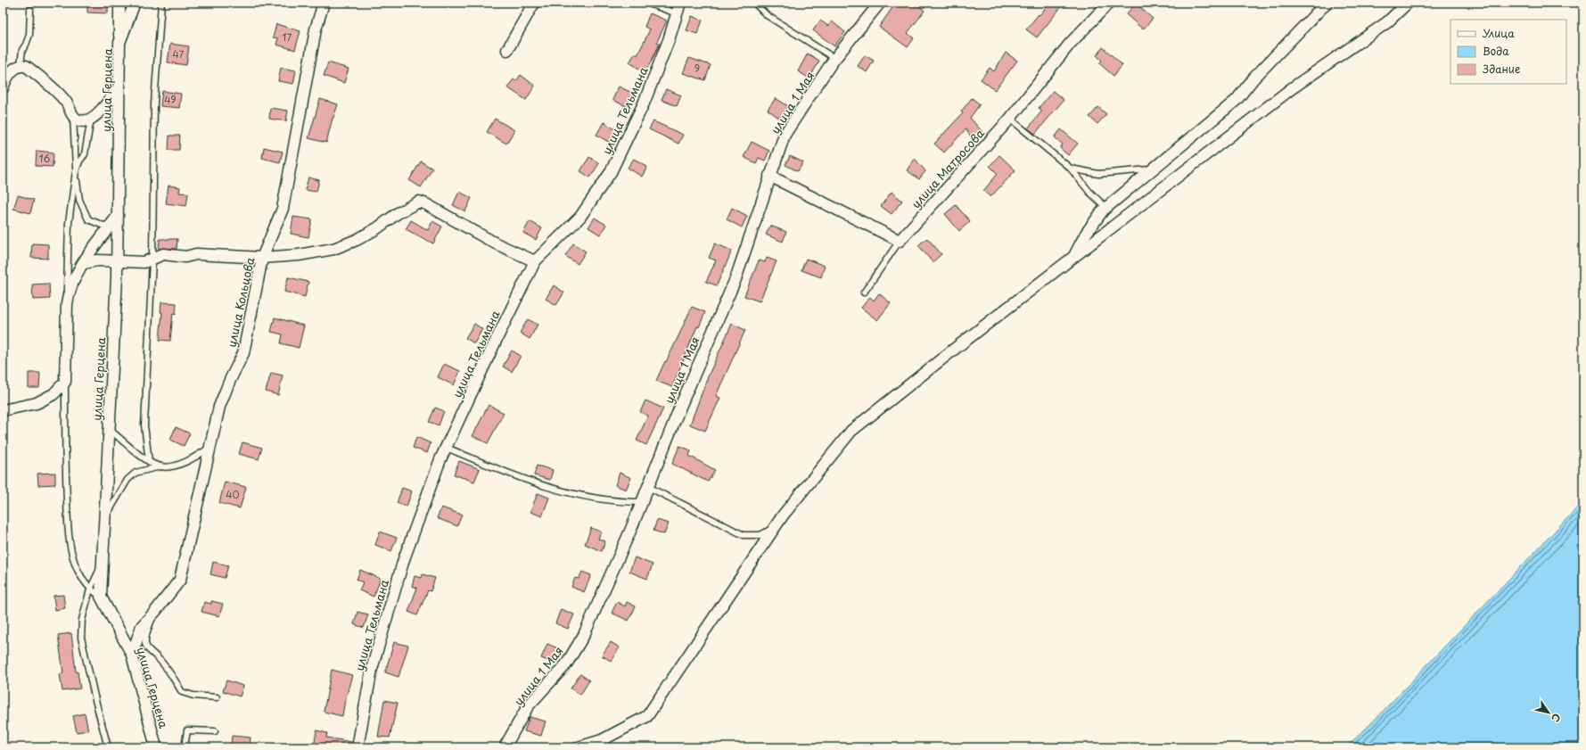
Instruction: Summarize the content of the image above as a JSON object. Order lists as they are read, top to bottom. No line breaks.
{"streets":{"street":["улица Герцена","улица 1 Мая","улица Тельмана","улица Матросова","улица Кольцова"]},"crossings":[["улица Герцена","улица Кольцова"]],"house_numbers":["17","47","9","49","16","40"],"legend":["Улица","Вода","Здание"],"north":"bottom right"}
